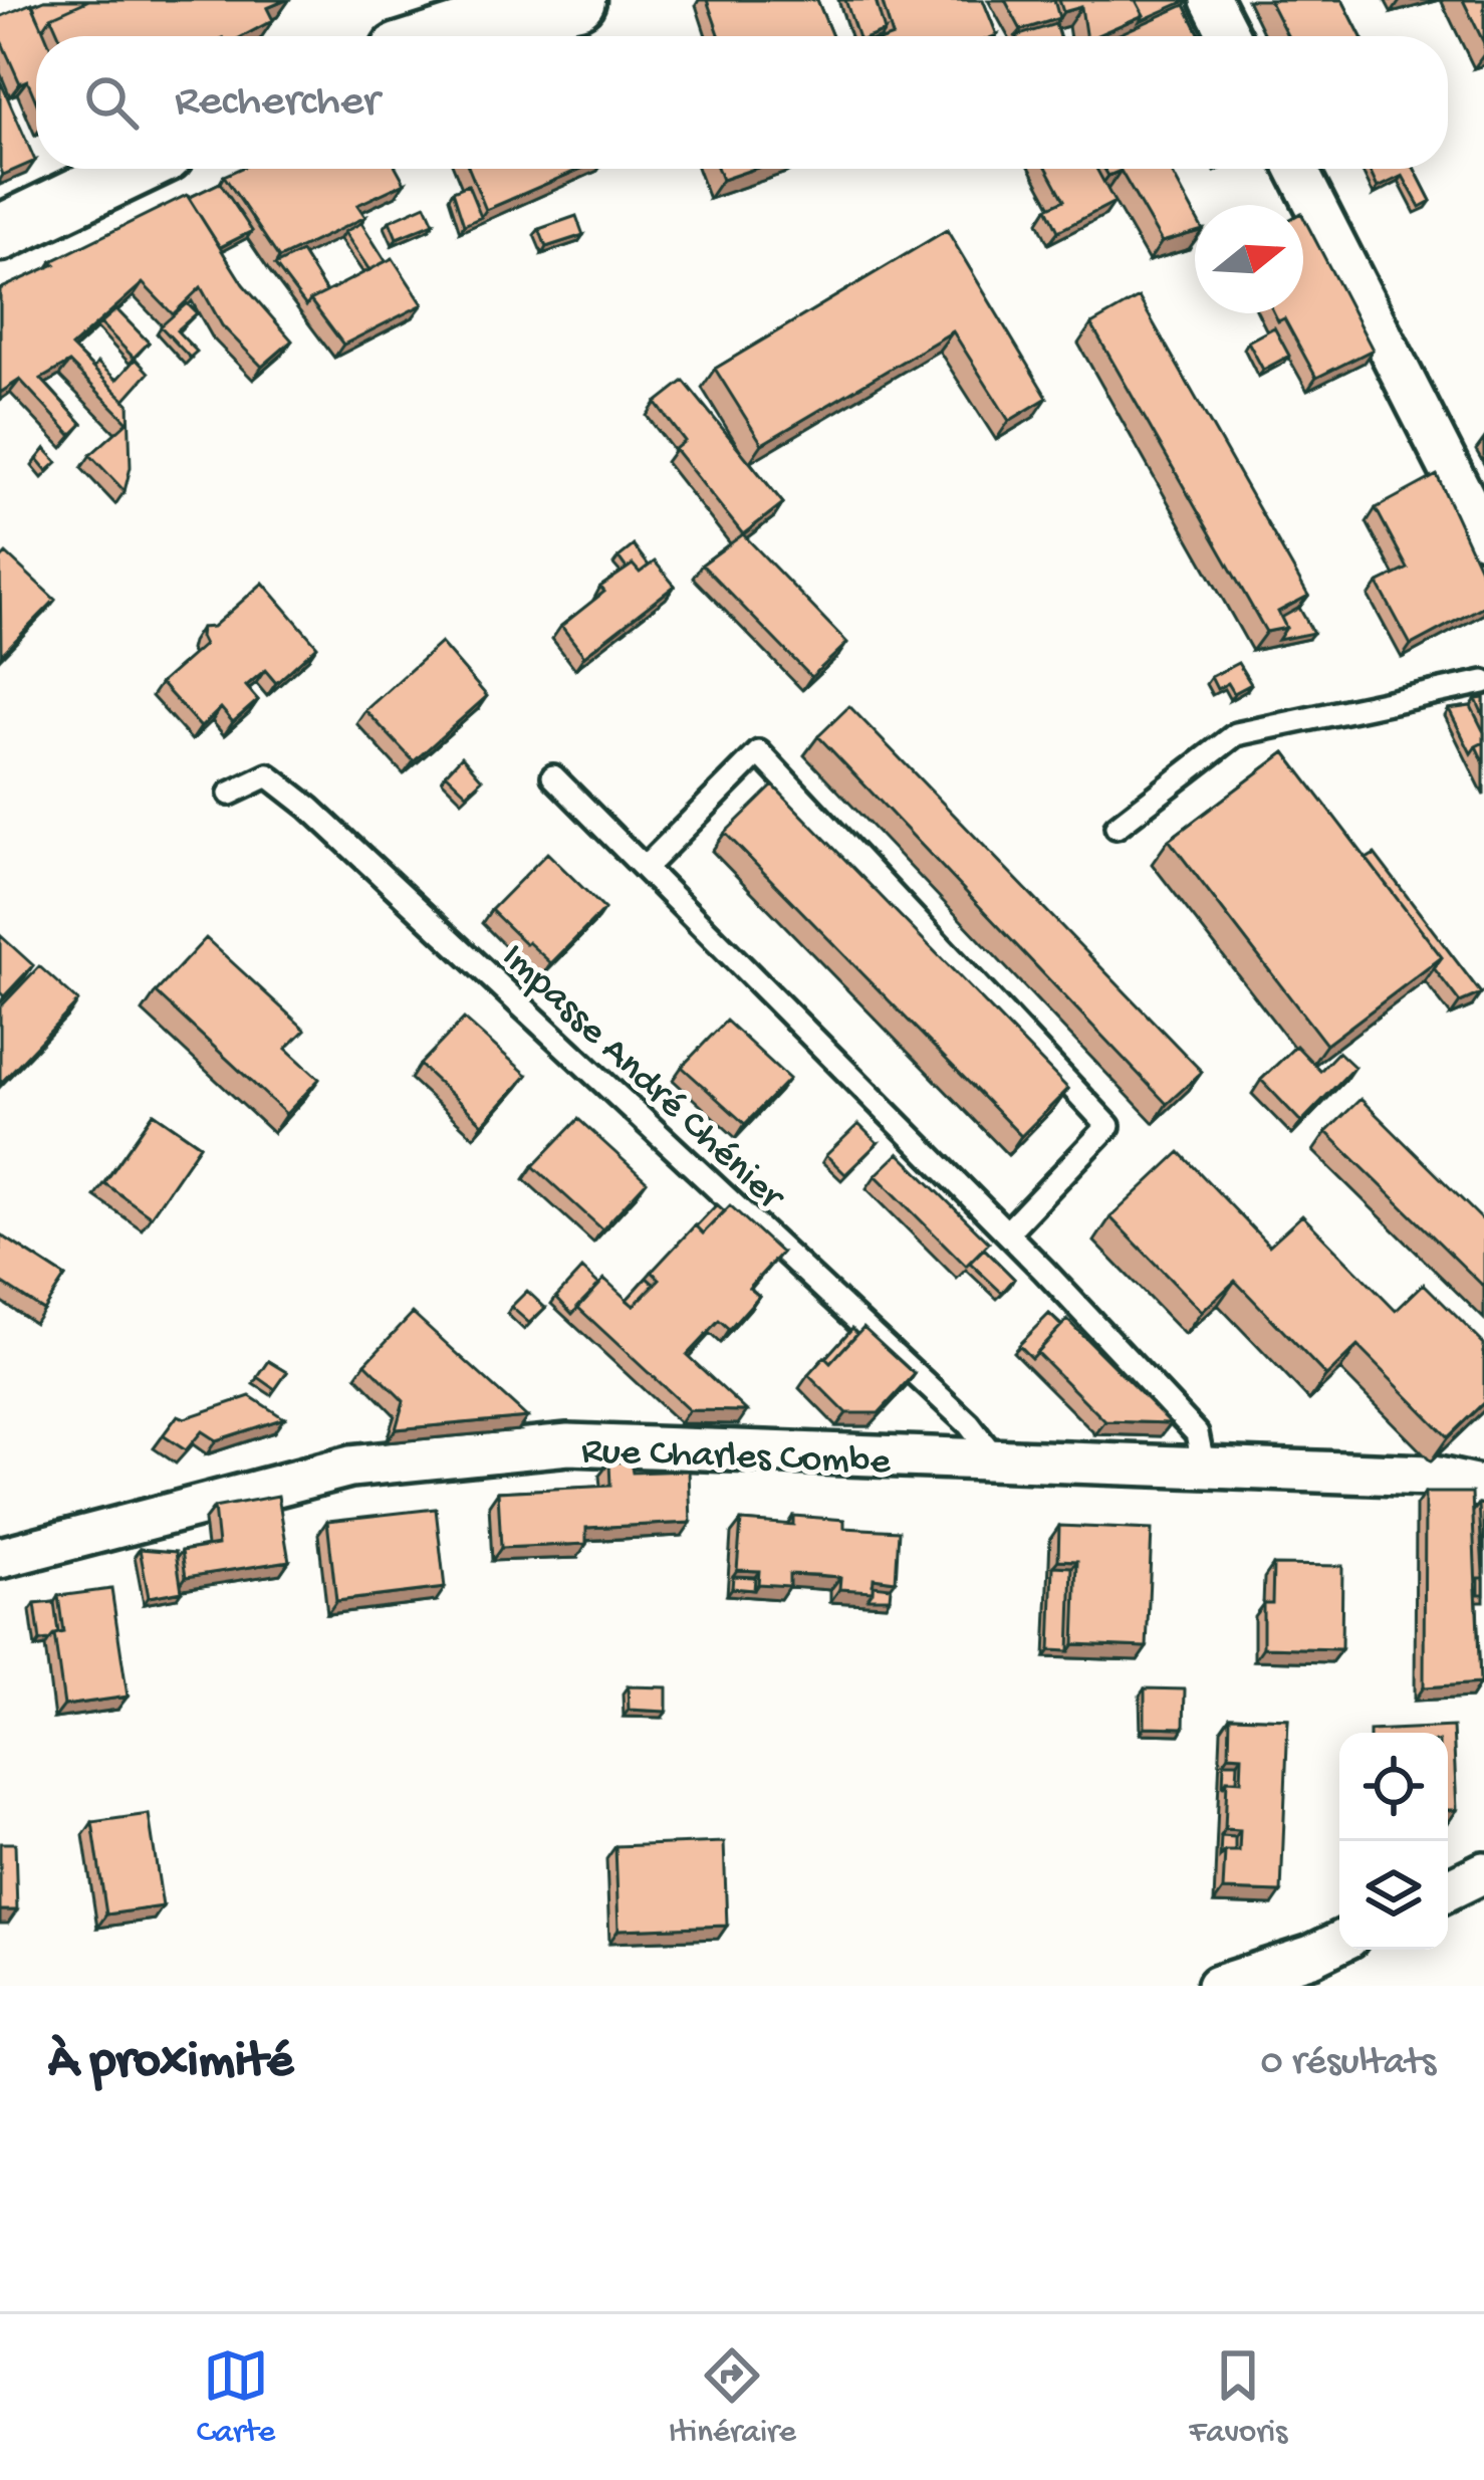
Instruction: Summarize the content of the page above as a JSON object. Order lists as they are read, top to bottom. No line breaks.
{"streets":{"street":["Rue Charles Combe"],"lane":["Impasse André Chénier"]},"crossings":[["Impasse André Chénier","Rue Charles Combe"]],"north":"right","page":{"search":"Rechercher","heading":["À proximité","0 résultats"],"nav":["Carte","Itinéraire","Favoris"]}}
